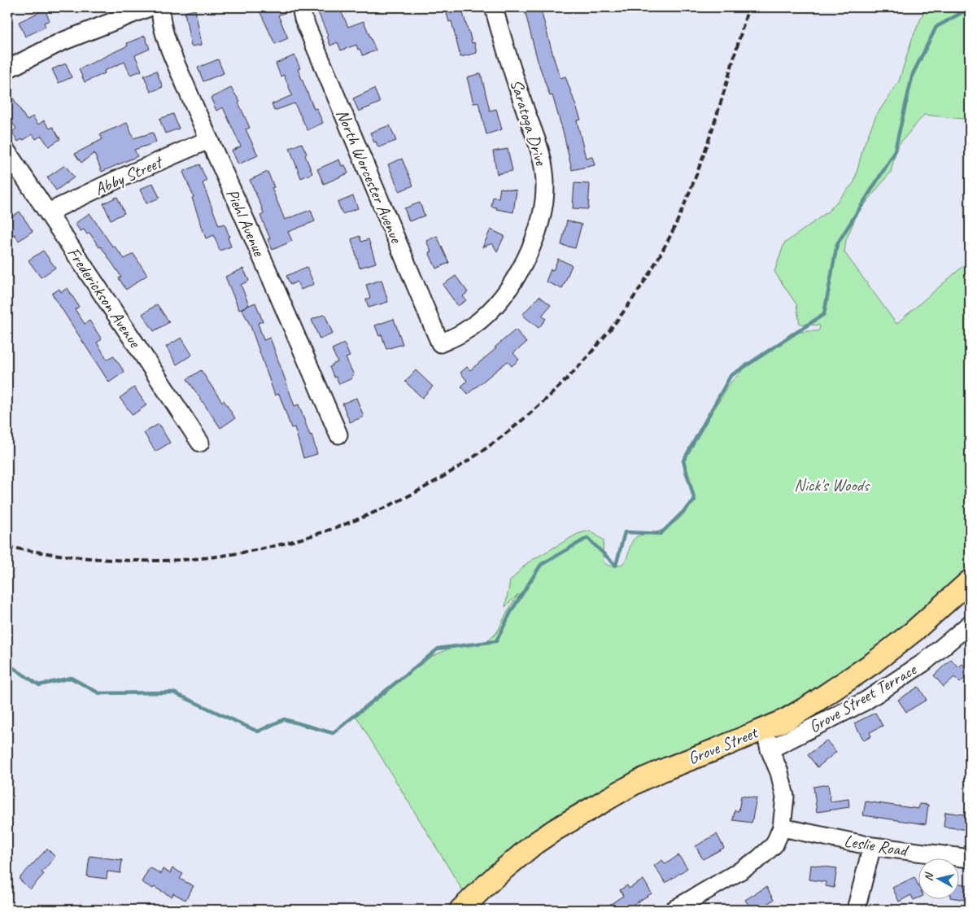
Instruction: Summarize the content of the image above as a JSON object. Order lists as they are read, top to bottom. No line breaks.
{"streets":{"main road":["Grove Street"],"street":["Saratoga Drive","Abby Street","North Worcester Avenue","Piehl Avenue","Frederickson Avenue","Grove Street Terrace","Leslie Road"]},"crossings":[["Saratoga Drive","North Worcester Avenue"],["Abby Street","Piehl Avenue"],["Abby Street","Frederickson Avenue"]],"parks":["Nick's Woods"],"north":"left"}
